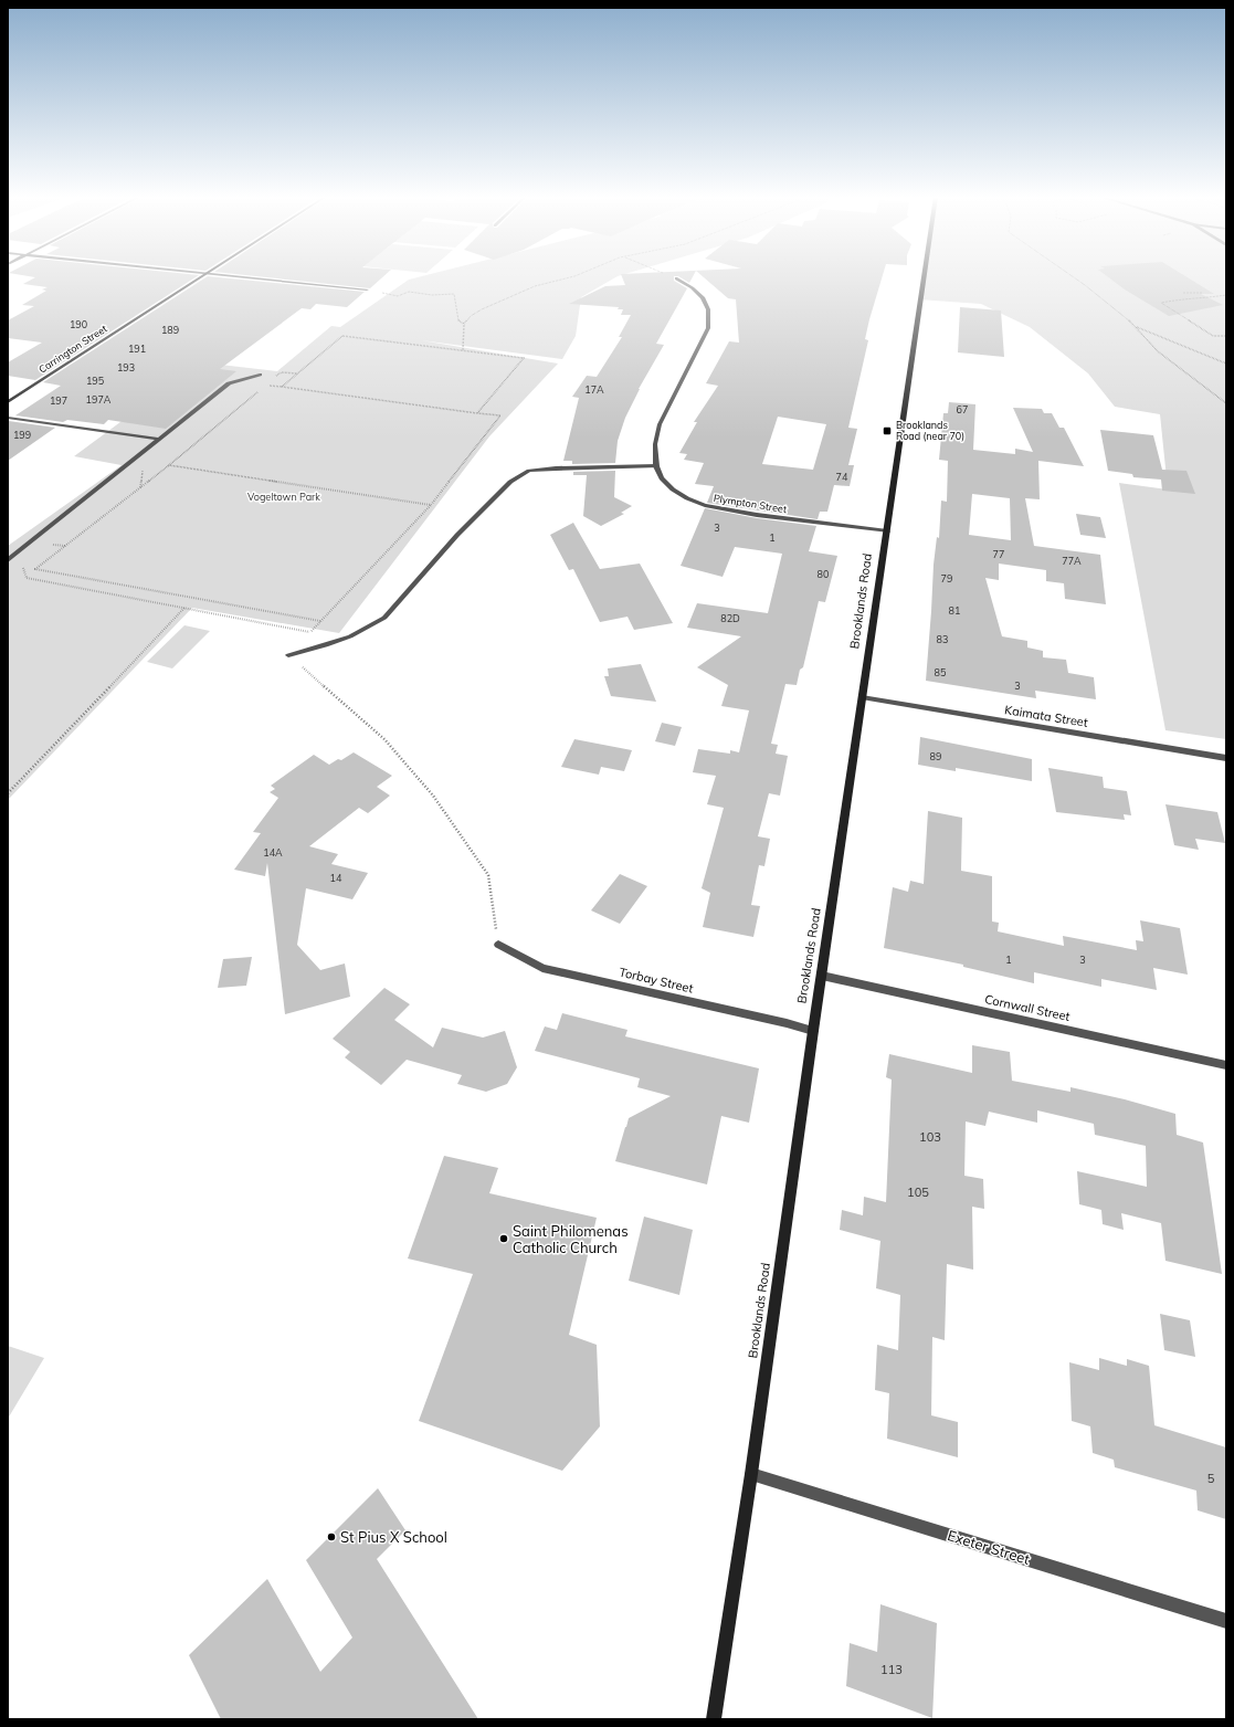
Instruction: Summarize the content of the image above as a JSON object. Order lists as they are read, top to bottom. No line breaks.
{"streets":{"street":["Carrington Street","Plympton Street","Brooklands Road","Kaimata Street","Torbay Street","Cornwall Street","Exeter Street"]},"crossings":[["Plympton Street","Brooklands Road"],["Brooklands Road","Kaimata Street"],["Brooklands Road","Torbay Street"],["Brooklands Road","Cornwall Street"],["Brooklands Road","Exeter Street"]],"parks":["Vogeltown Park"],"places":{"transit":["Brooklands Road (near 70)"],"other":["Saint Philomenas Catholic Church","St Pius X School"]},"house_numbers":["190","189","191","193","195","17A","197A","197","67","199","74","3","1","77","77A","80","79","81","82D","83","85","3","89","14A","14","1","3","103","105","5","113"]}
